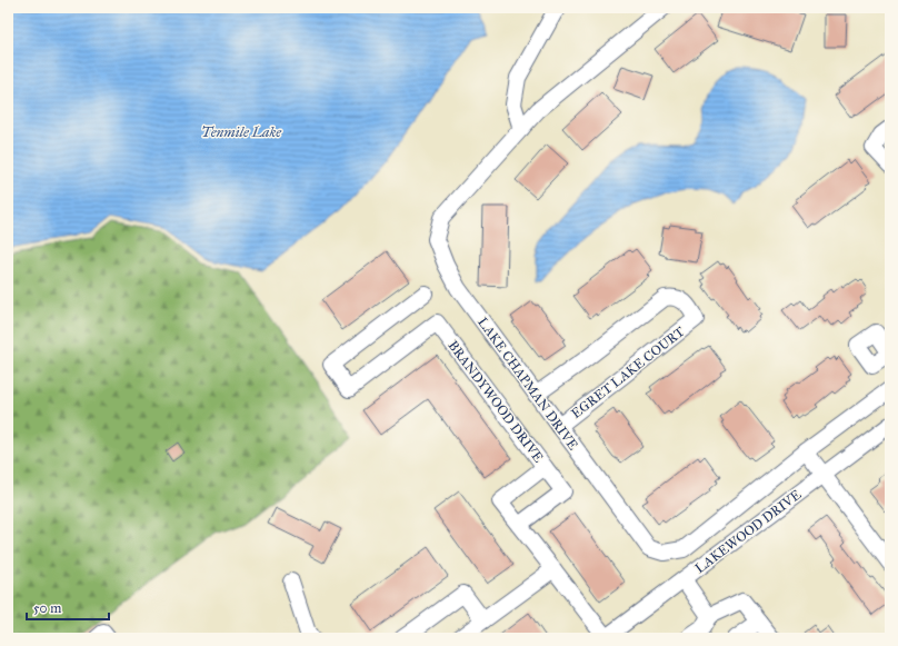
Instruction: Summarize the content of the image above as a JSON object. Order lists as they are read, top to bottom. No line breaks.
{"streets":{"street":["EGRET LAKE COURT","LAKE CHAPMAN DRIVE","BRANDYWOOD DRIVE","LAKEWOOD DRIVE"]},"crossings":[["EGRET LAKE COURT","LAKE CHAPMAN DRIVE"],["BRANDYWOOD DRIVE","LAKEWOOD DRIVE"]],"water":["Tenmile Lake"],"scale_bar":"50 m"}
